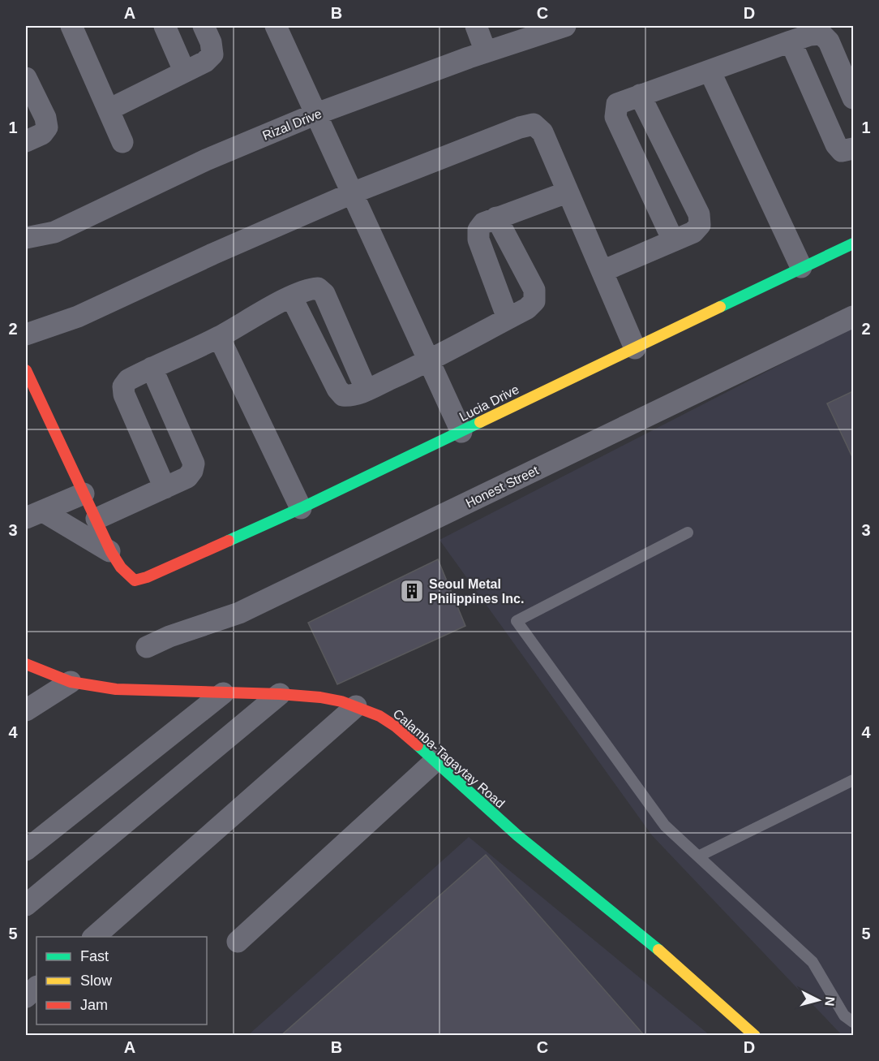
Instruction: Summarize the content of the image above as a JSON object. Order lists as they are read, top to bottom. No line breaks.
{"streets":{"street":["Rizal Drive","Lucia Drive","Honest Street","Calamba-Tagaytay Road"]},"places":{"building":["Seoul Metal Philippines Inc."]},"legend":["Fast","Slow","Jam"],"north":"right","grid":{"columns":["A","B","C","D"],"rows":["1","2","3","4","5"]}}
